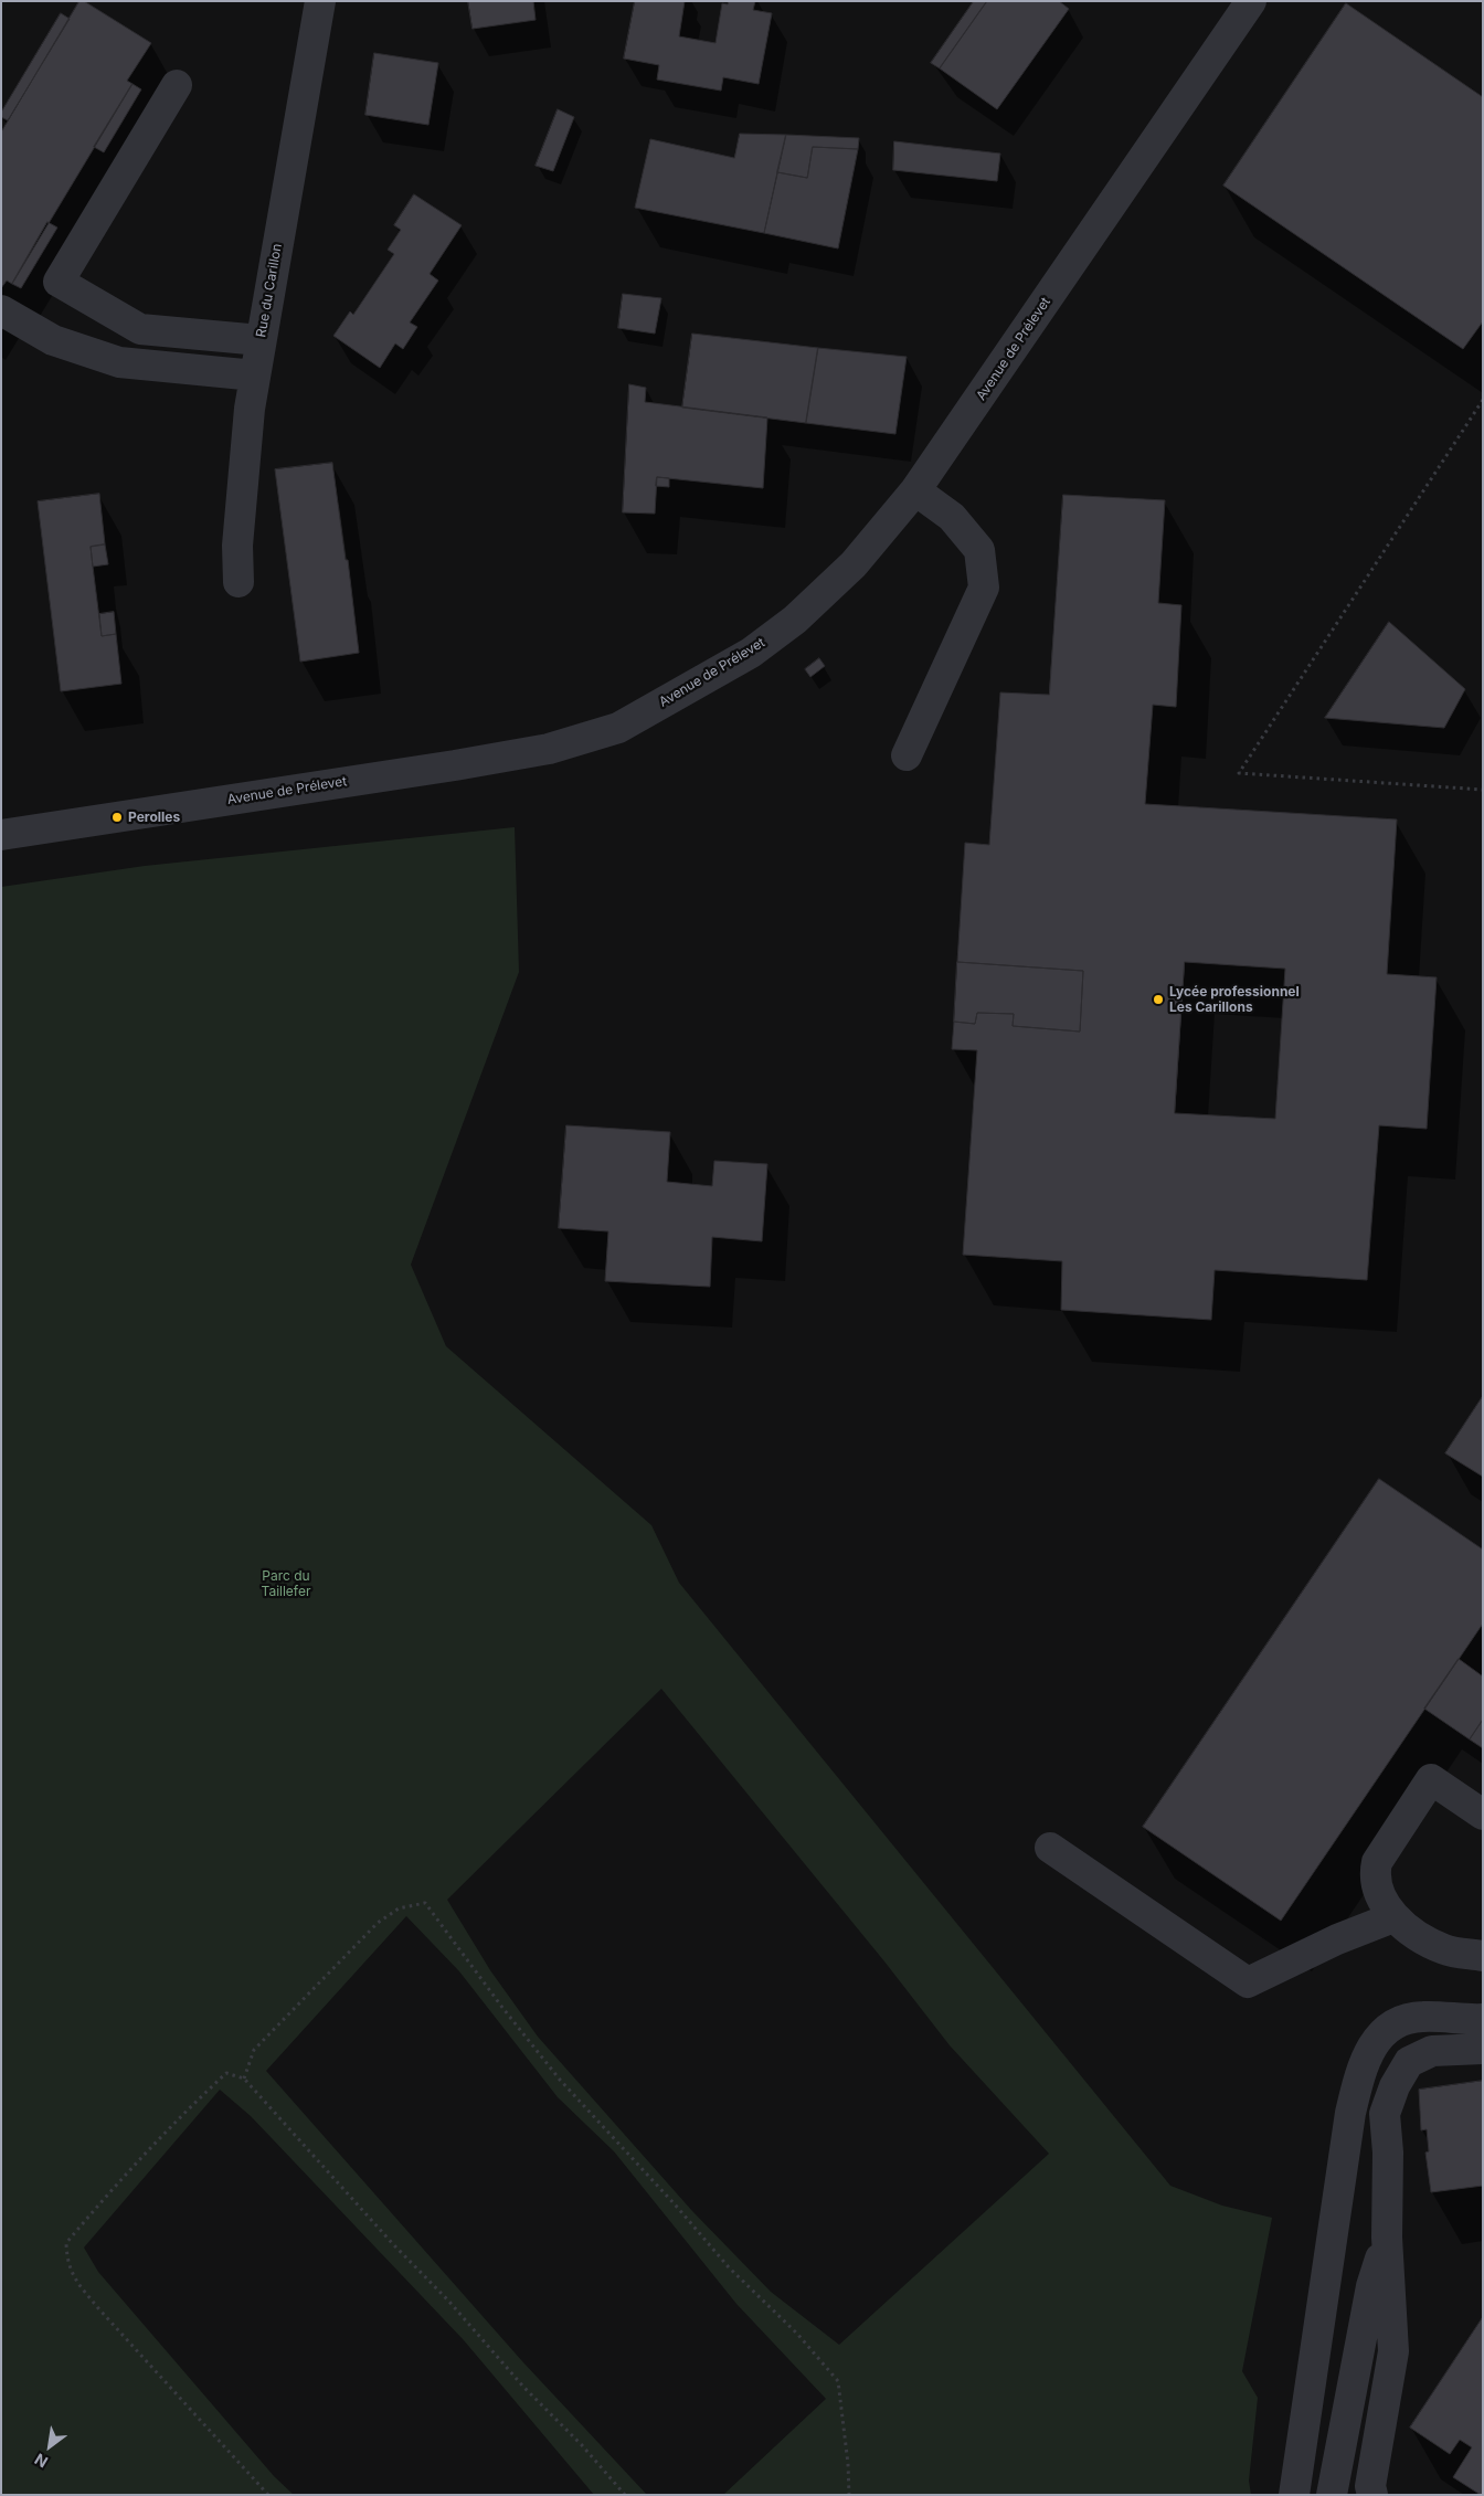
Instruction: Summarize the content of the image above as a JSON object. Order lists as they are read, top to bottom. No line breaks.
{"streets":{"street":["Rue du Carillon","Avenue de Prélevet"]},"parks":["Parc du Taillefer"],"places":["Perolles","Lycée professionnel Les Carillons"],"north":"bottom left"}
